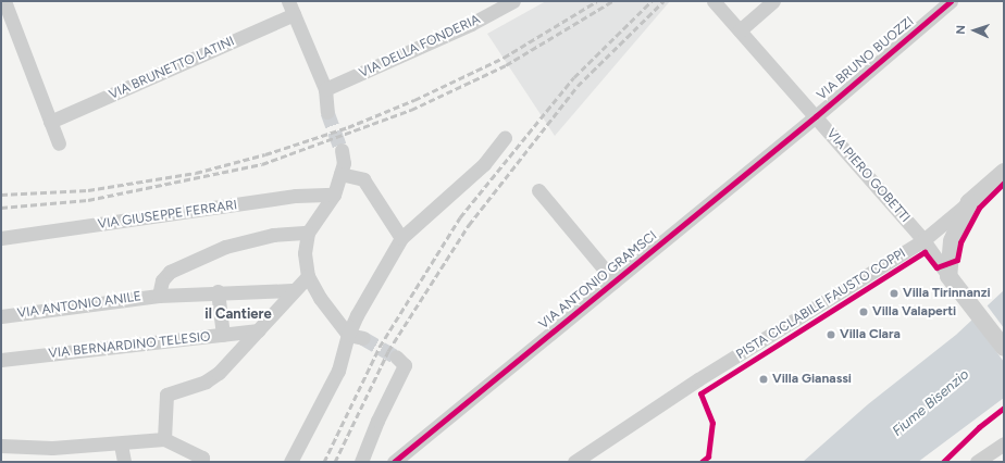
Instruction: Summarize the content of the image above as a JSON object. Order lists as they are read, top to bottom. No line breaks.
{"streets":{"street":["VIA DELLA FONDERIA","VIA BRUNO BUOZZI","VIA BRUNETTO LATINI","VIA PIERO GOBETTI","VIA GIUSEPPE FERRARI","VIA ANTONIO GRAMSCI","VIA ANTONIO ANILE","VIA BERNARDINO TELESIO"],"cycle path":["PISTA CICLABILE FAUSTO COPPI"]},"crossings":[["VIA BRUNO BUOZZI","VIA PIERO GOBETTI"],["VIA BRUNO BUOZZI","VIA ANTONIO GRAMSCI"],["VIA PIERO GOBETTI","VIA ANTONIO GRAMSCI"]],"districts":["il Cantiere"],"water":["Fiume Bisenzio"],"places":["Villa Tirinnanzi","Villa Valaperti","Villa Clara","Villa Gianassi"],"north":"left"}
